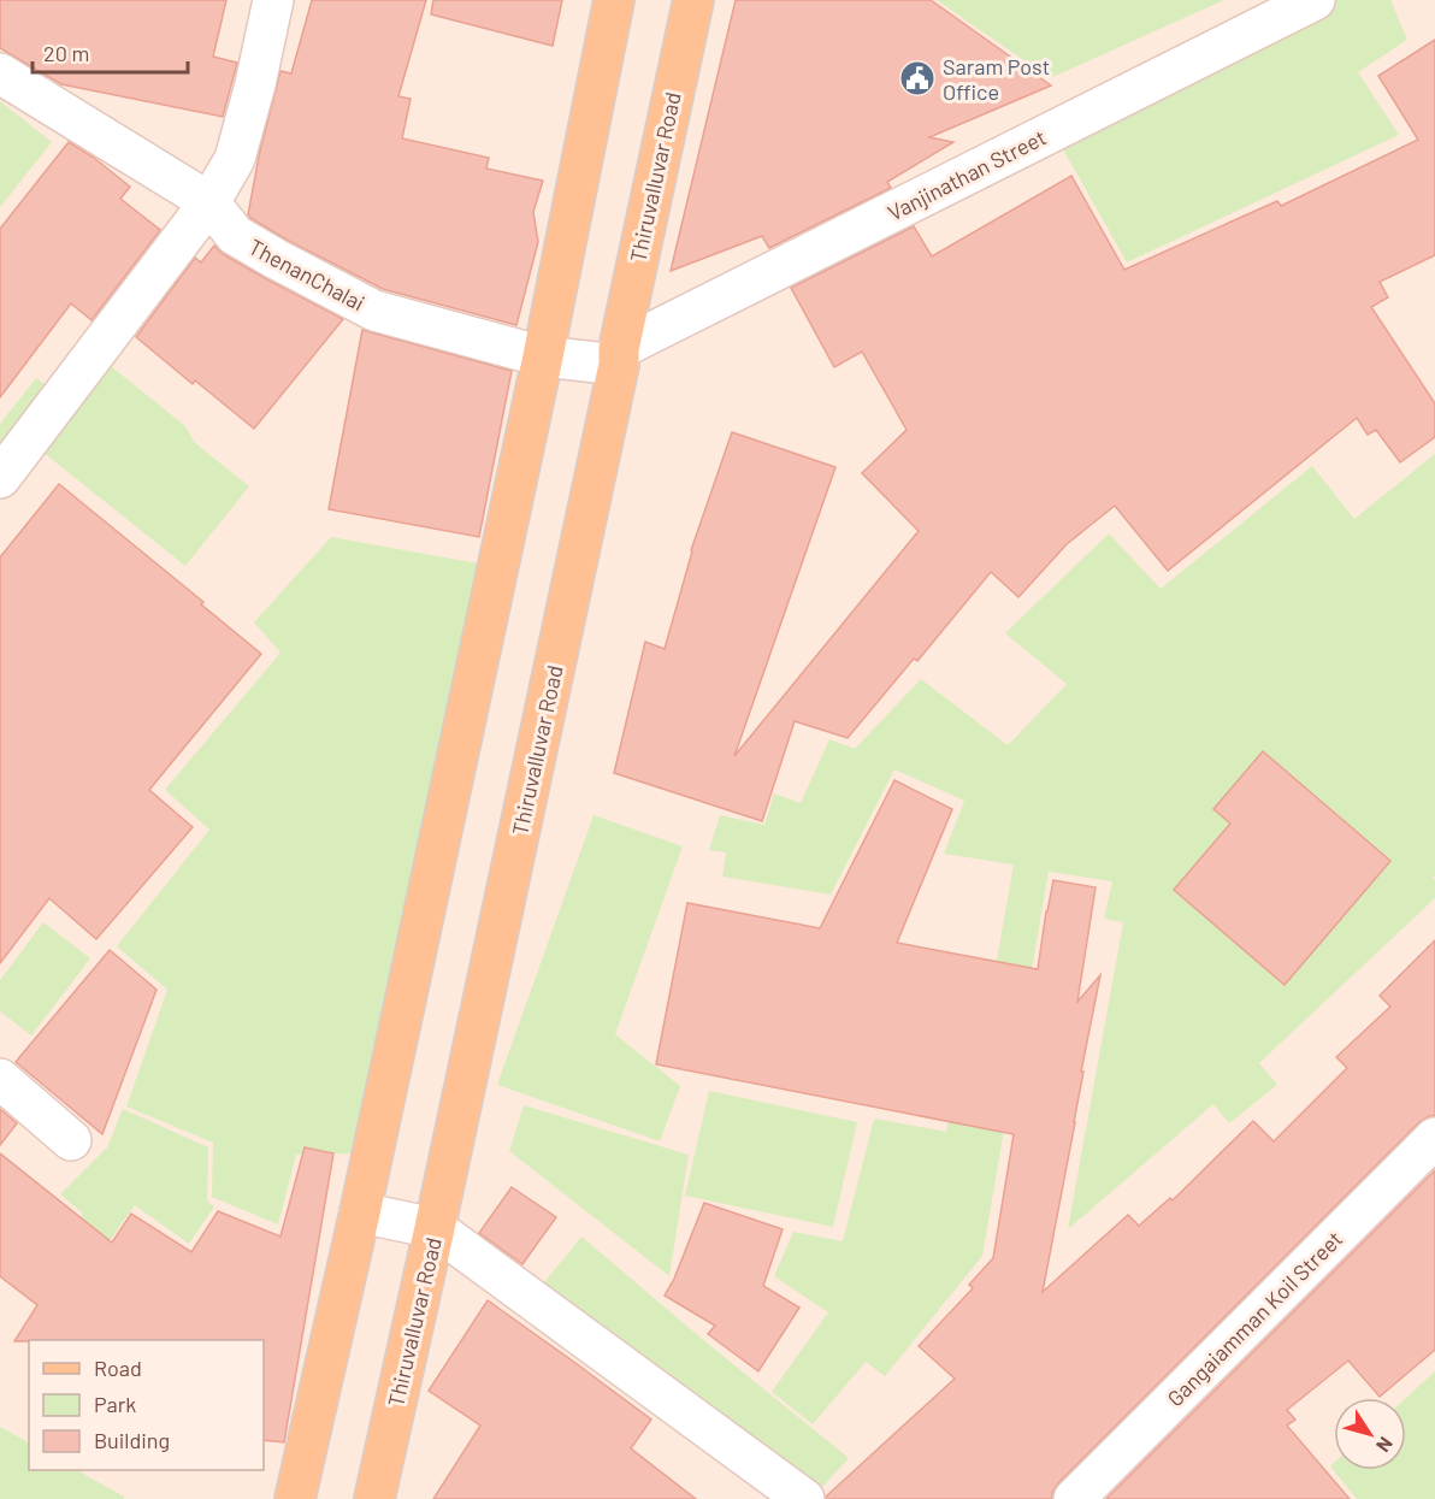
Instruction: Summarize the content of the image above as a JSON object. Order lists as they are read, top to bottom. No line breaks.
{"streets":{"main road":["Thiruvalluvar Road"],"street":["Vanjinathan Street","ThenanChalai","Gangaiamman Koil Street"]},"crossings":[["Vanjinathan Street","Thiruvalluvar Road"],["Vanjinathan Street","ThenanChalai"],["Thiruvalluvar Road","ThenanChalai"]],"places":{"public building":["Saram Post Office"]},"legend":["Road","Park","Building"],"scale_bar":"20 m","north":"bottom right"}
